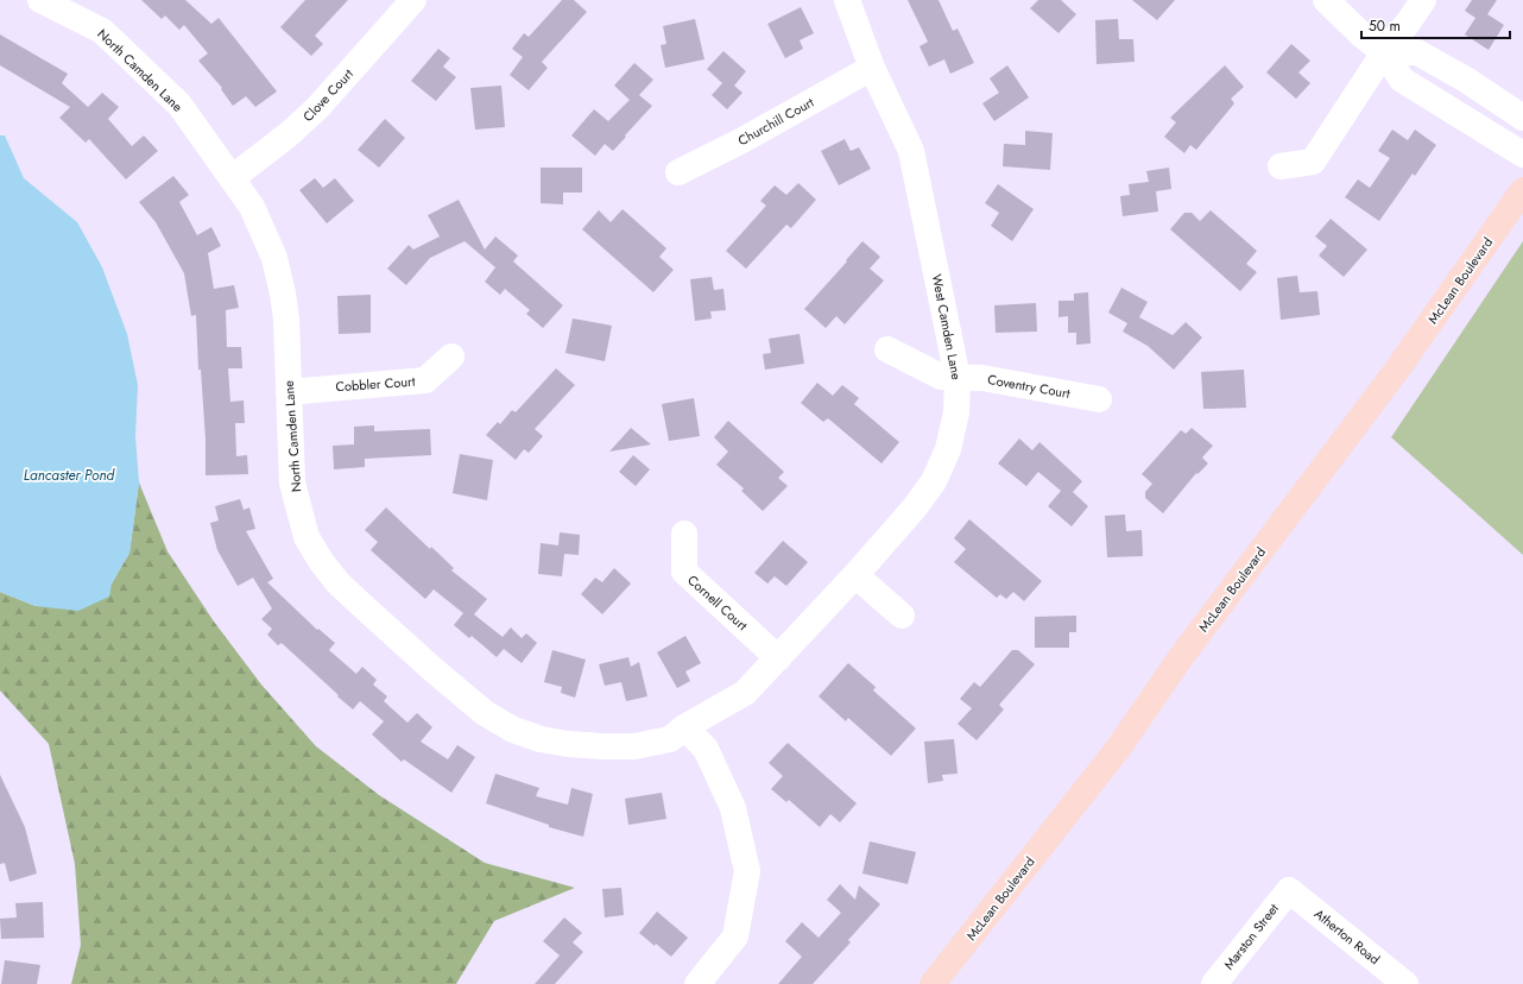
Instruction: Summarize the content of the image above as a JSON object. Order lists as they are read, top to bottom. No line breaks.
{"streets":{"main road":["McLean Boulevard"],"street":["North Camden Lane","Clove Court","Churchill Court","West Camden Lane","Cobbler Court","Coventry Court","Cornell Court","Marston Street","Atherton Road"]},"crossings":[["North Camden Lane","Clove Court"],["North Camden Lane","West Camden Lane"],["North Camden Lane","Cobbler Court"],["Churchill Court","West Camden Lane"],["West Camden Lane","Coventry Court"],["West Camden Lane","Cornell Court"],["Marston Street","Atherton Road"]],"water":["Lancaster Pond"],"scale_bar":"50 m"}
